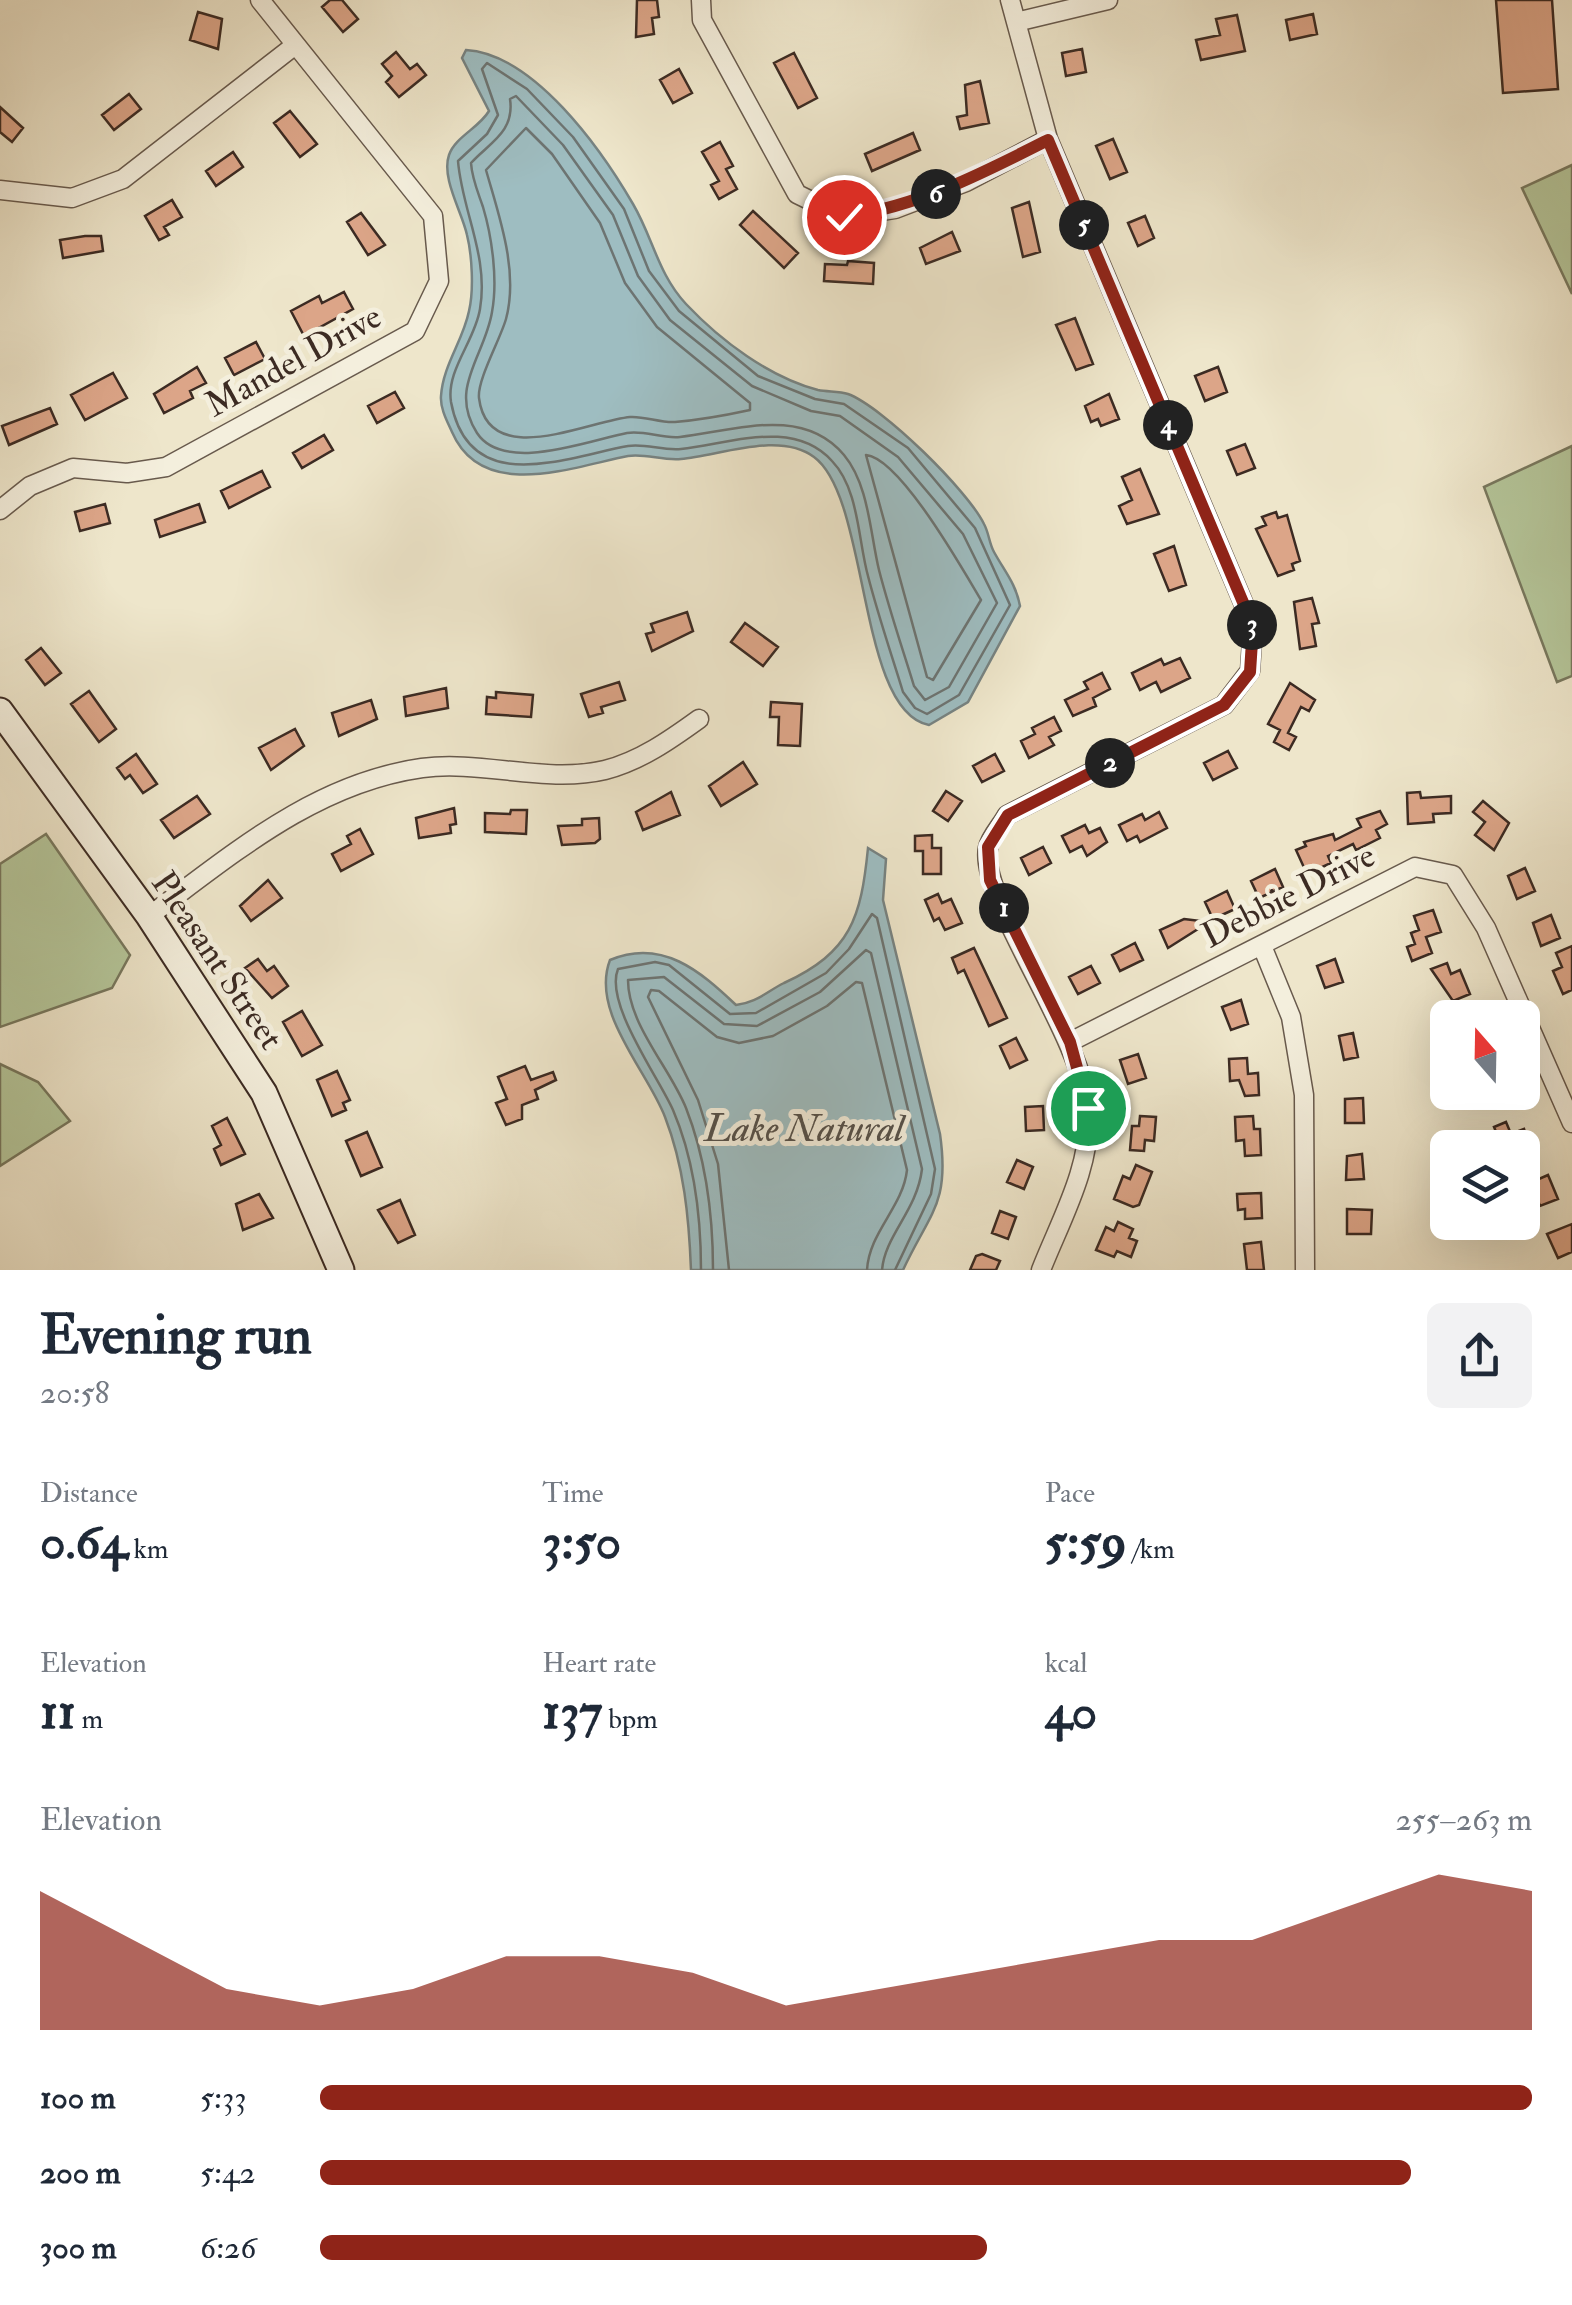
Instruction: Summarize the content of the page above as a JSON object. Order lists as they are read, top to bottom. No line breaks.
{"streets":{"street":["Mandel Drive","Debbie Drive","Pleasant Street"]},"water":["Lake Natural"],"north":"top","page":{"pins":["6","5","4","3","2","1"],"heading":["Evening run","20:58"],"stats":[["Distance","0.64 km"],["Time","3:50"],["Pace","5:59 /km"],["Elevation","11 m"],["Heart rate","137 bpm"],["kcal","40"]],"chart":["Elevation","255–263 m"],"list":[{"name":"100 m","note":"5:33"},{"name":"200 m","note":"5:42"},{"name":"300 m","note":"6:26"}]}}
